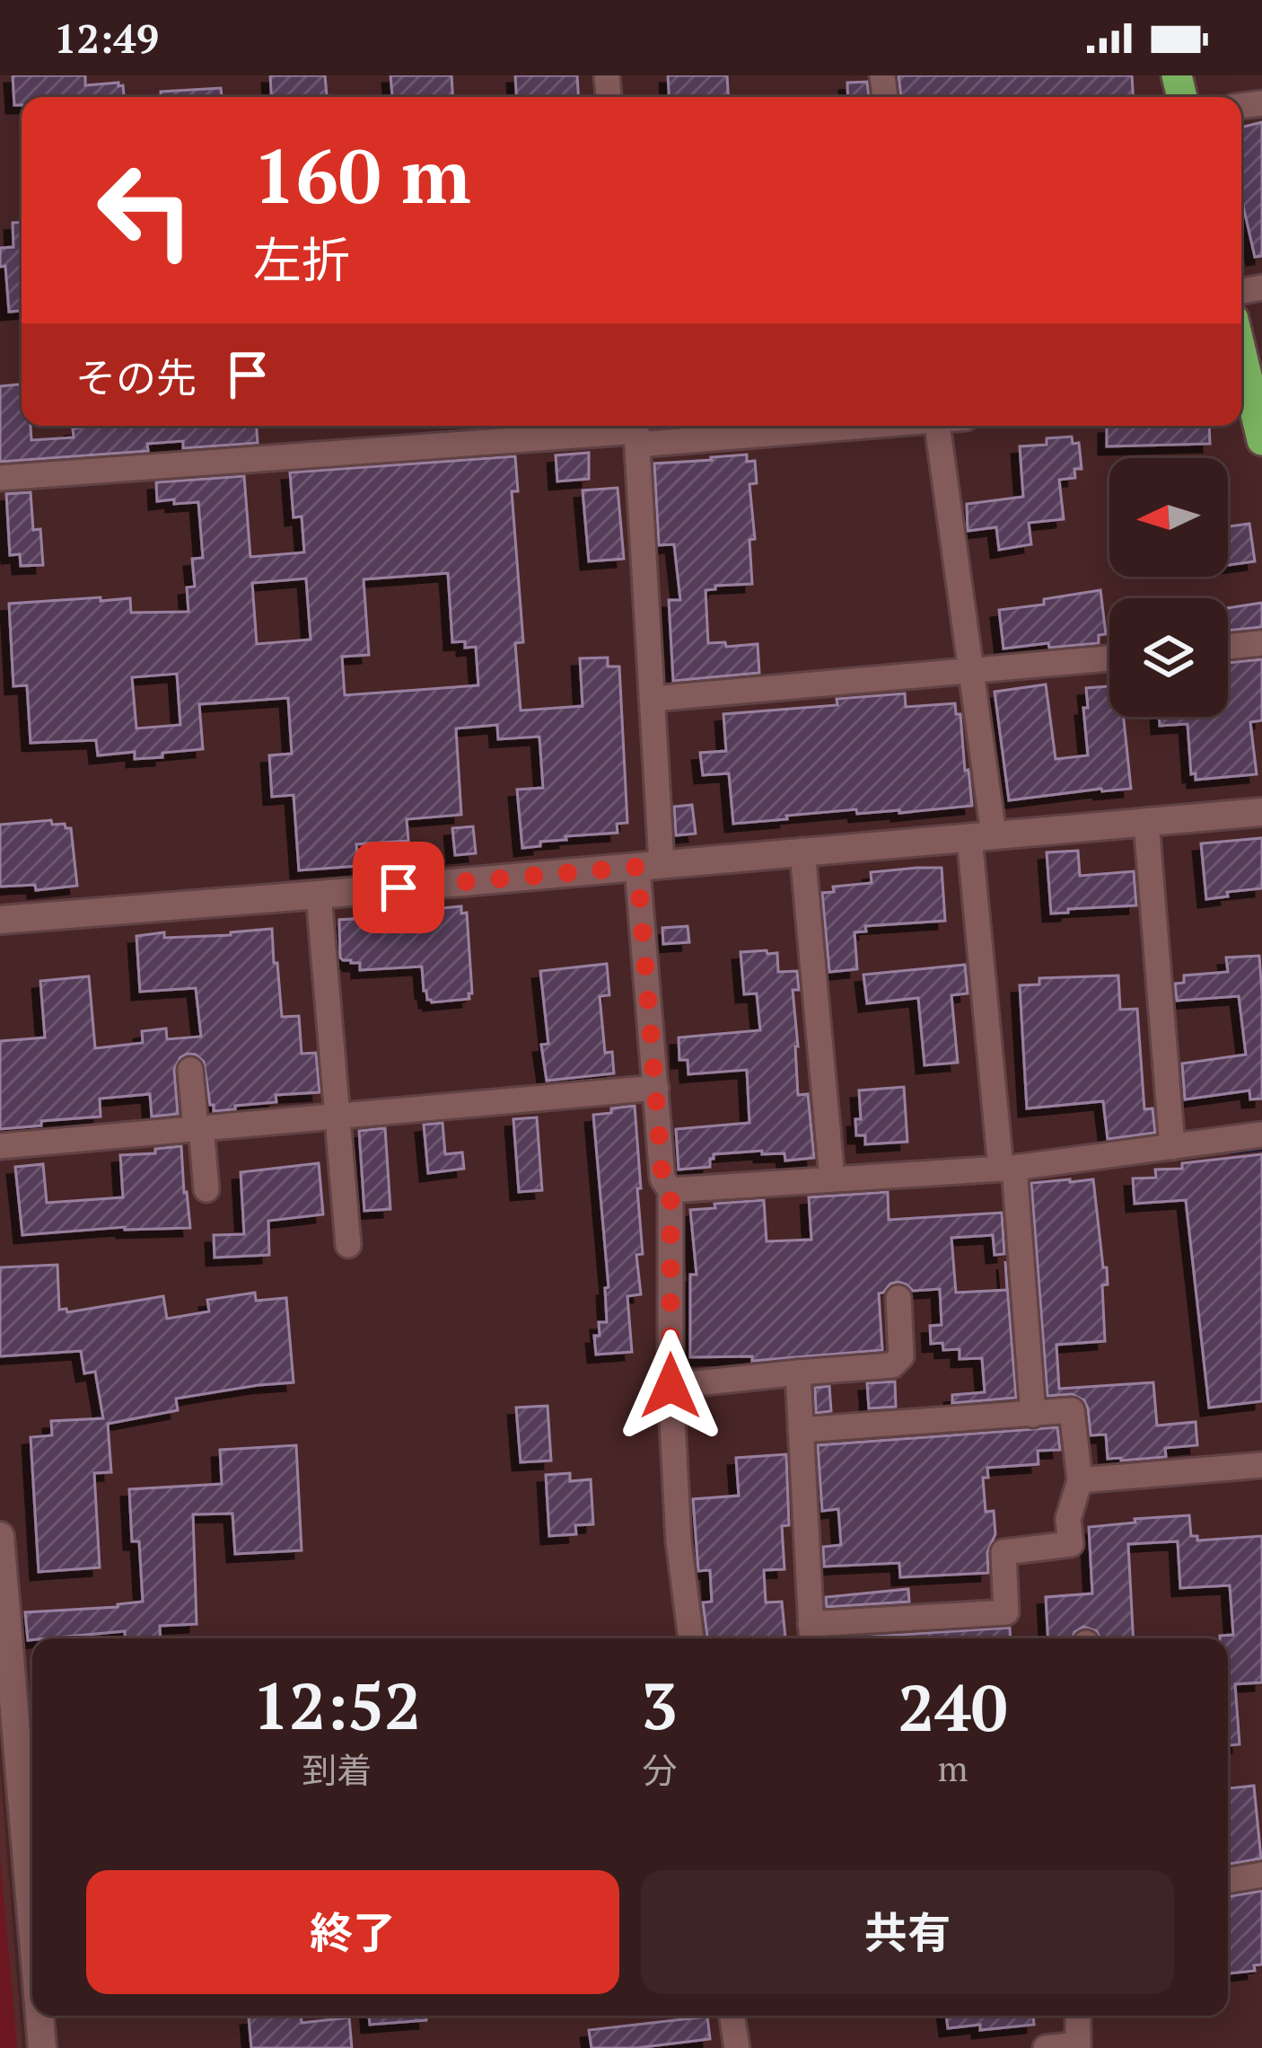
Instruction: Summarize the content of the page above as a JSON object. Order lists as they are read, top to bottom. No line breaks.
{"north":"left","page":{"status":"12:49","turn":["160 m","左折"],"then":"その先","eta":["12:52","到着","3","分","240","m"],"buttons":["終了","共有"]}}
